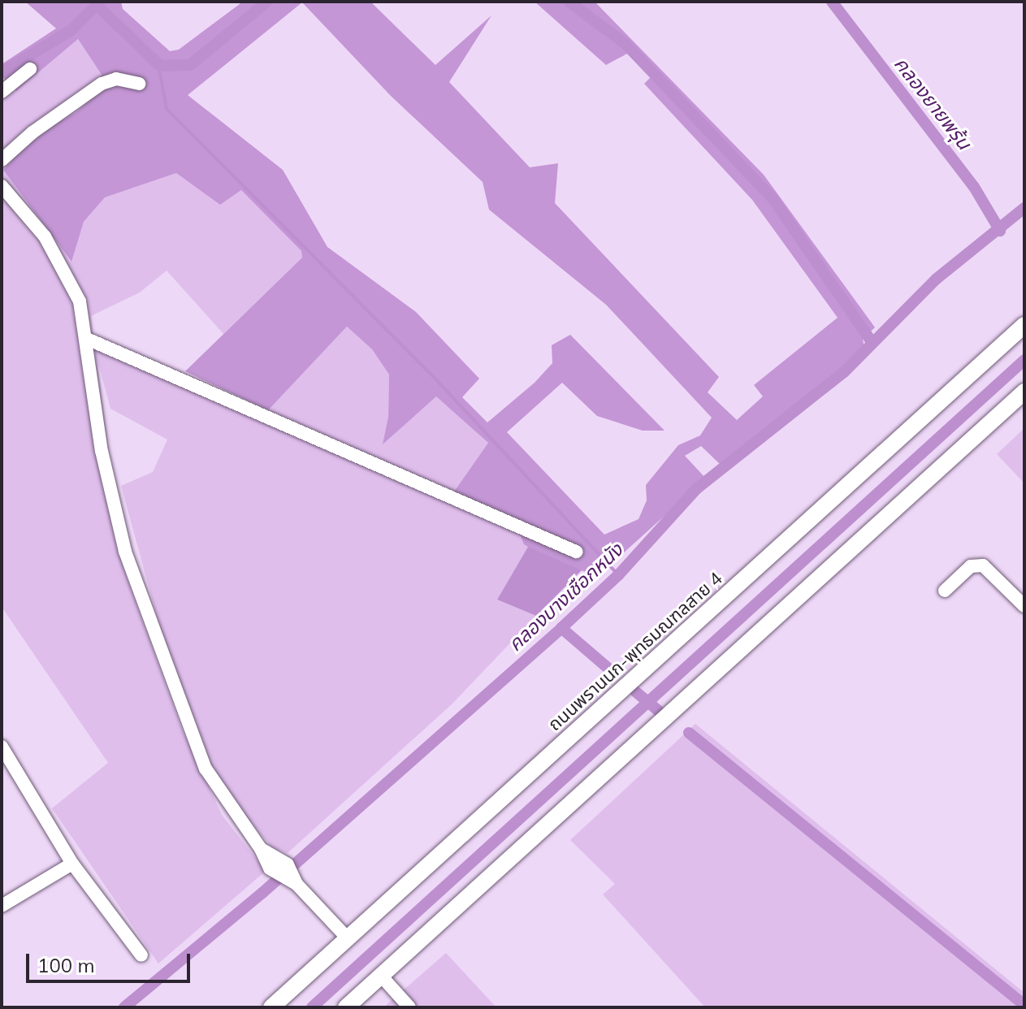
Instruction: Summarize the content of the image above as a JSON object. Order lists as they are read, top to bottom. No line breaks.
{"streets":{"main road":["ถนนพรานนก-พุทธมณฑลสาย 4"]},"water":["คลองยายพรุ้น","คลองบางเชือกหนัง"],"scale_bar":"100 m"}
